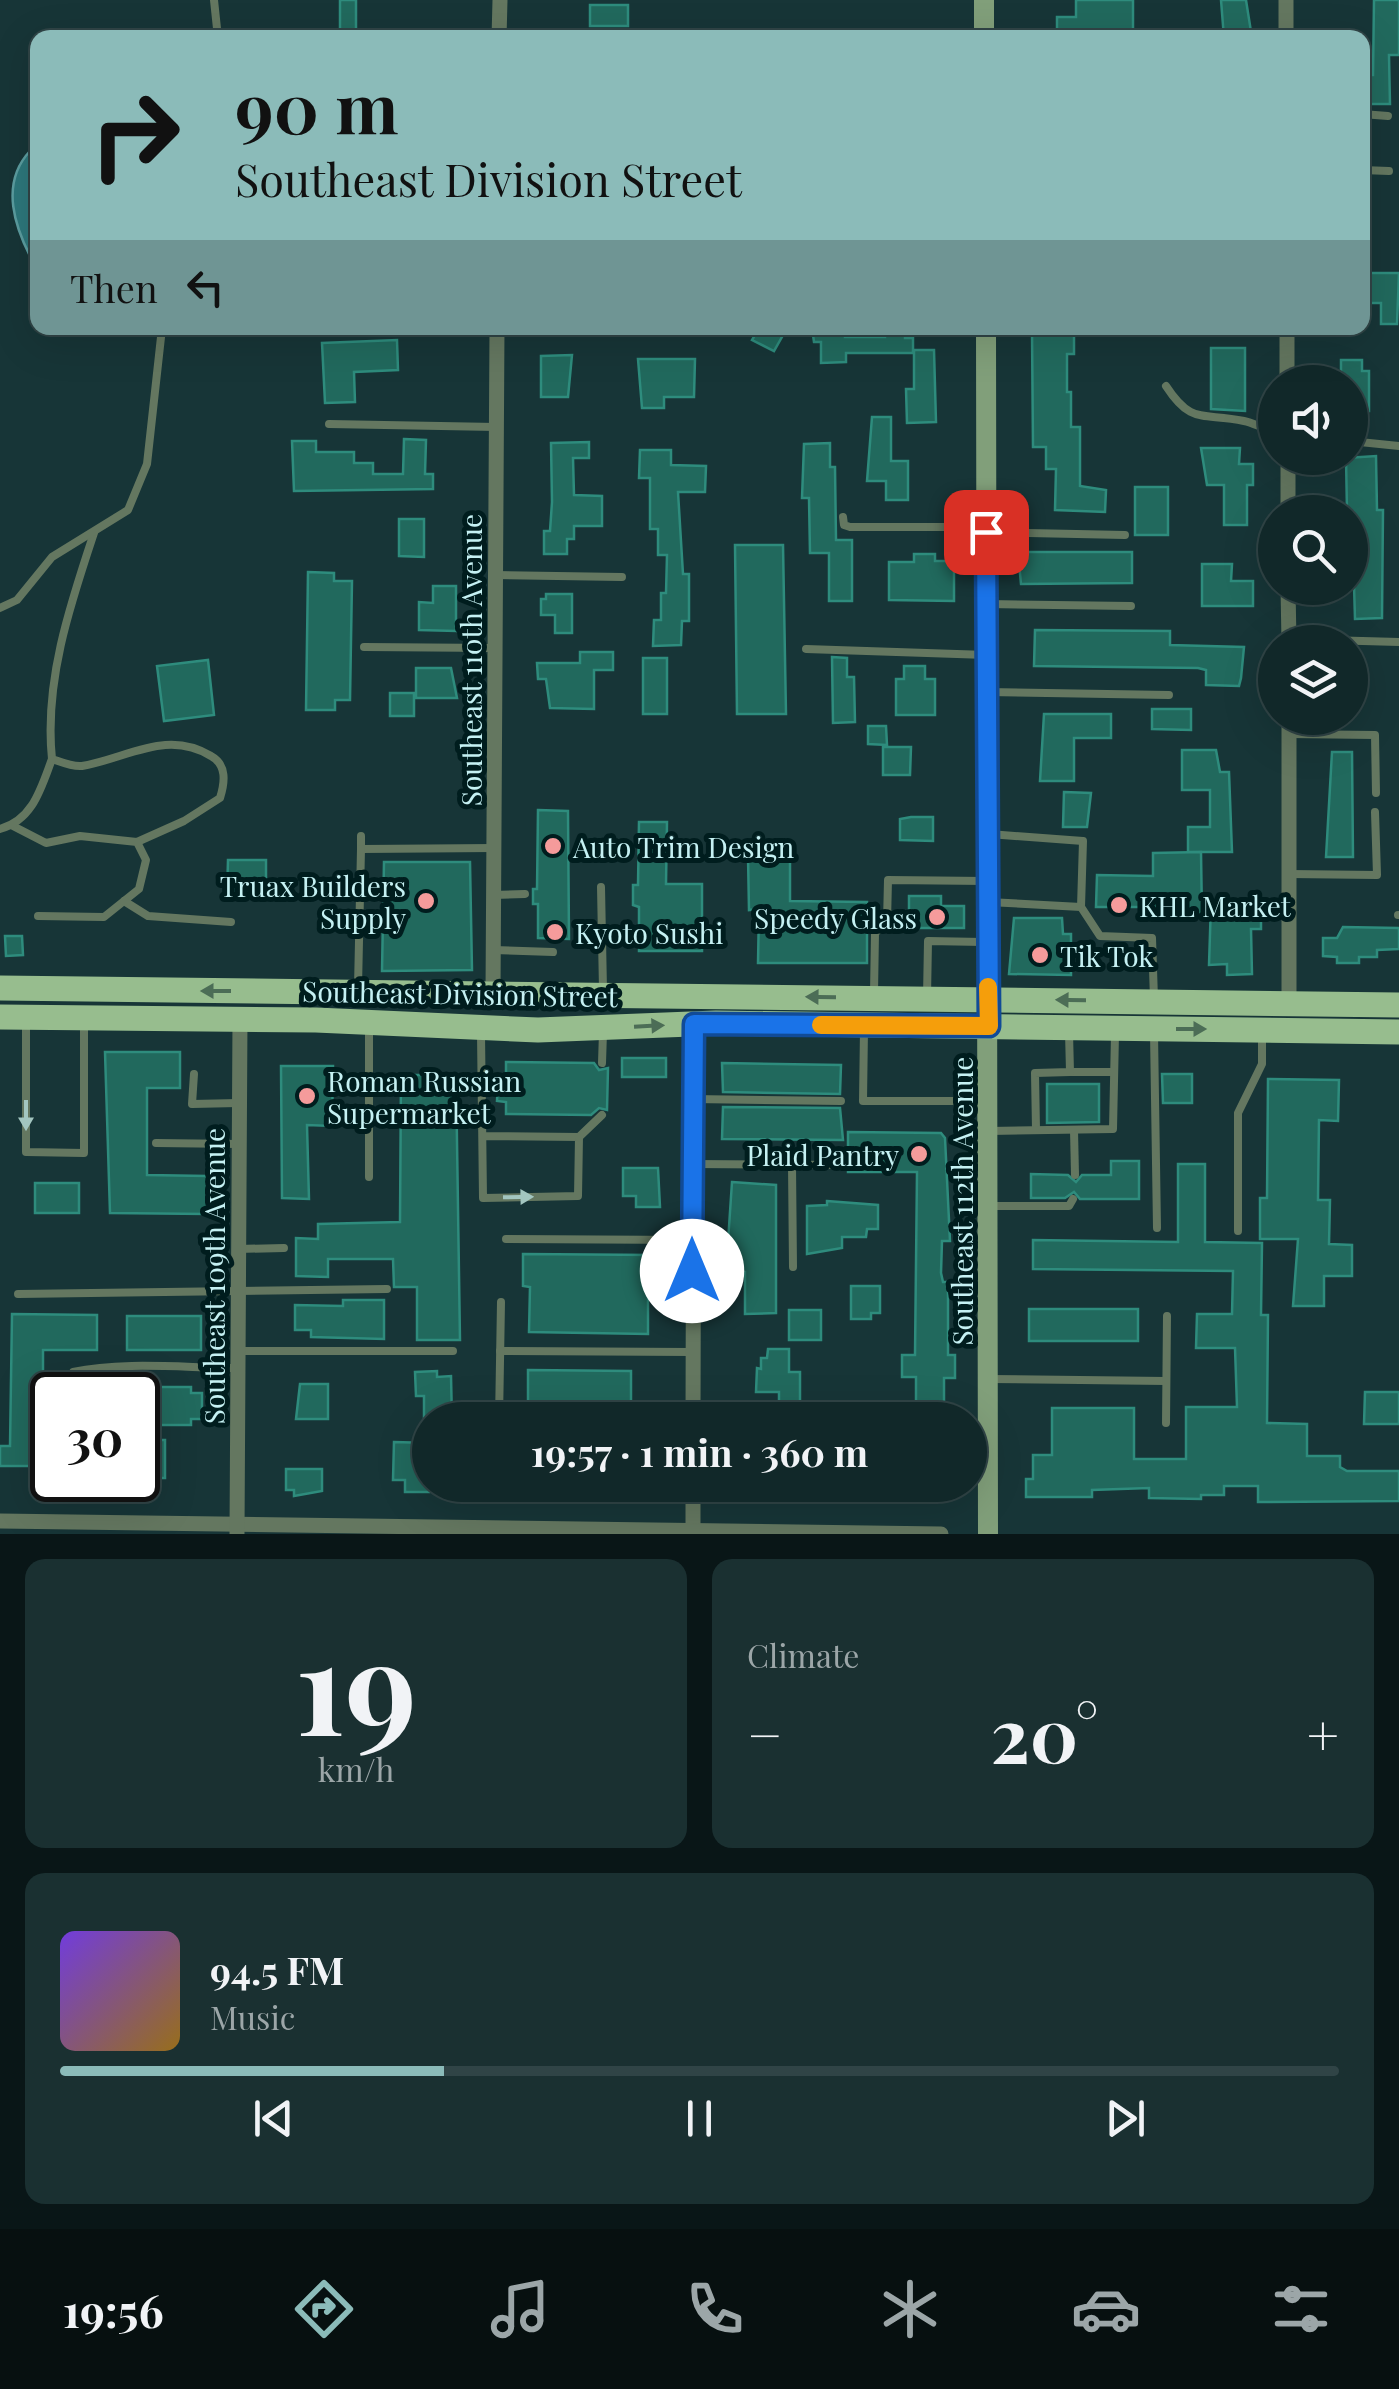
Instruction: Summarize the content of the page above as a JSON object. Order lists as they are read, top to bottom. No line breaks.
{"streets":{"main road":["Southeast Division Street","Southeast 112th Avenue"],"street":["Southeast 110th Avenue","Southeast 109th Avenue"]},"crossings":[["Southeast 110th Avenue","Southeast Division Street"],["Southeast Division Street","Southeast 112th Avenue"],["Southeast Division Street","Southeast 109th Avenue"]],"places":["Auto Trim Design","Truax Builders Supply","KHL Market","Speedy Glass","Kyoto Sushi","Tik Tok","Roman Russian Supermarket","Plaid Pantry"],"page":{"turn":["90 m","Southeast Division Street"],"then":"Then","limit":"30","trip":"19:57 · 1 min · 360 m","tile":[["19","km/h"],"Climate"],"heat":["−","20°","+"],"song":["94.5 FM","Music"],"tabs":"19:56"}}
